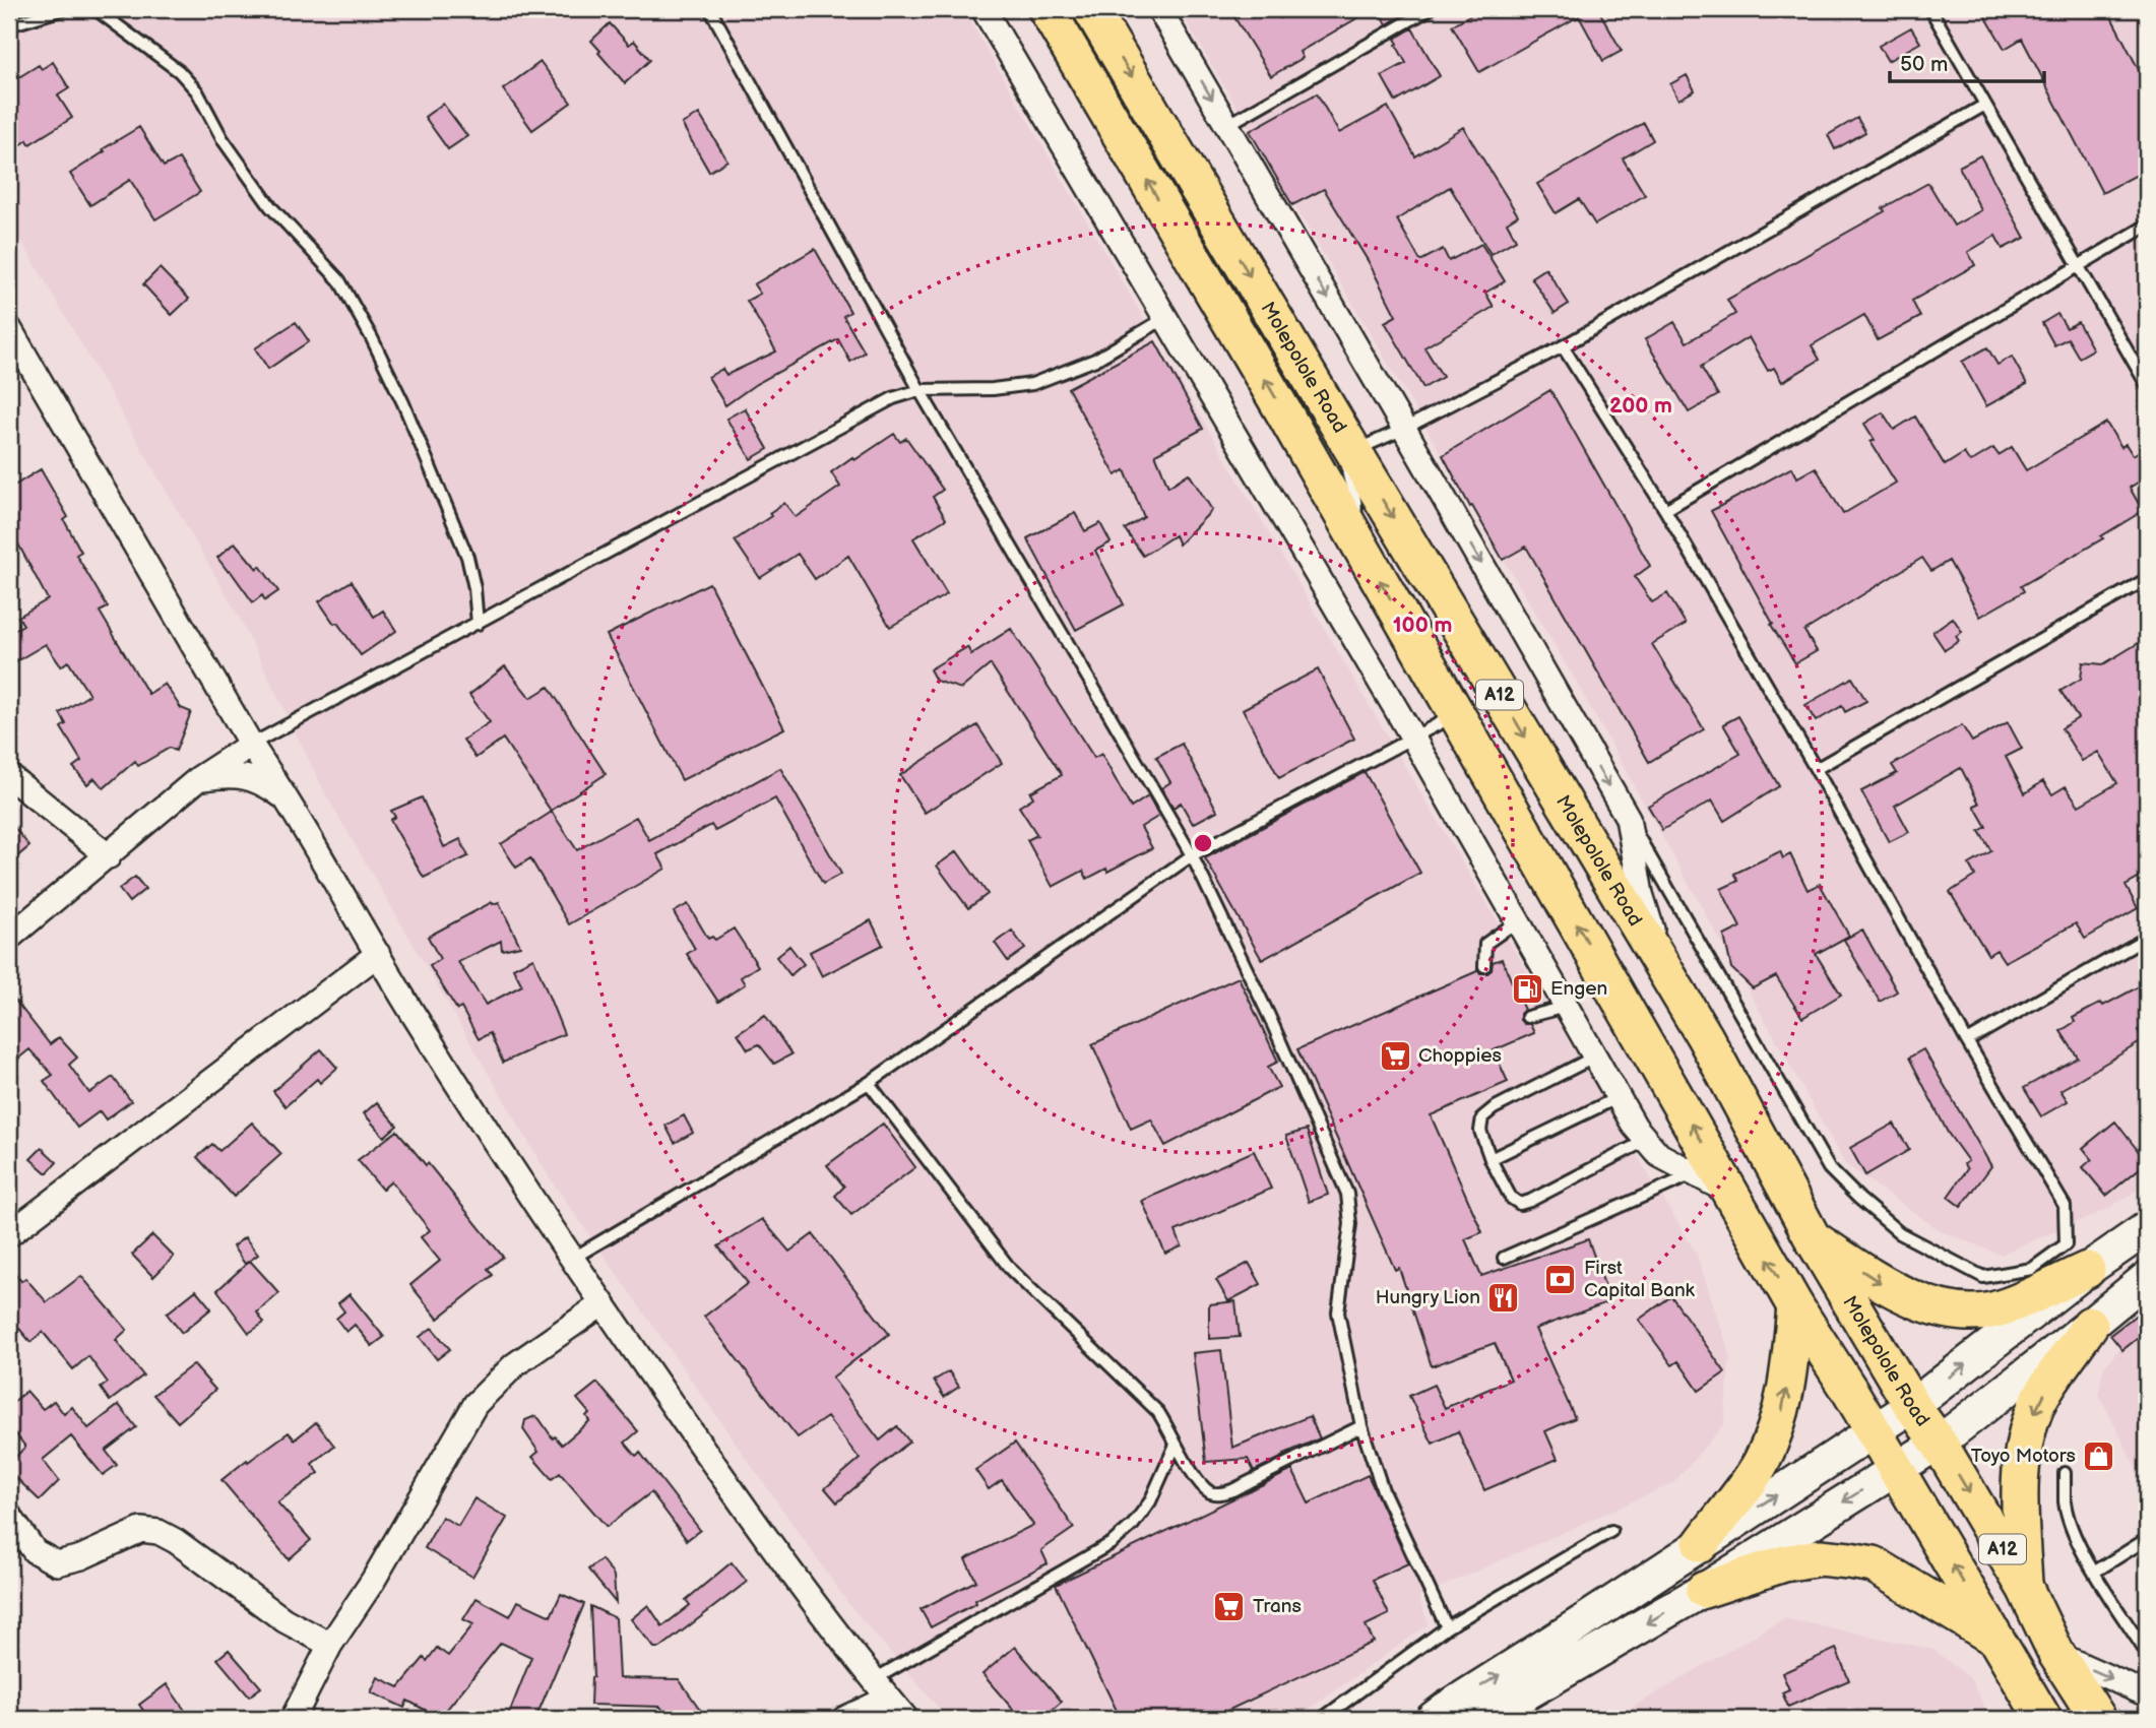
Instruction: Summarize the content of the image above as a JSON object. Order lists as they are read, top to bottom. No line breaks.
{"streets":{"main road":["Molepolole Road","A12"]},"places":{"fuel station":["Engen"],"supermarket":["Choppies","Trans"],"bank":["First Capital Bank"],"restaurant":["Hungry Lion"],"shop":["Toyo Motors"]},"scale_bar":"50 m","rings":["200 m","100 m"]}
